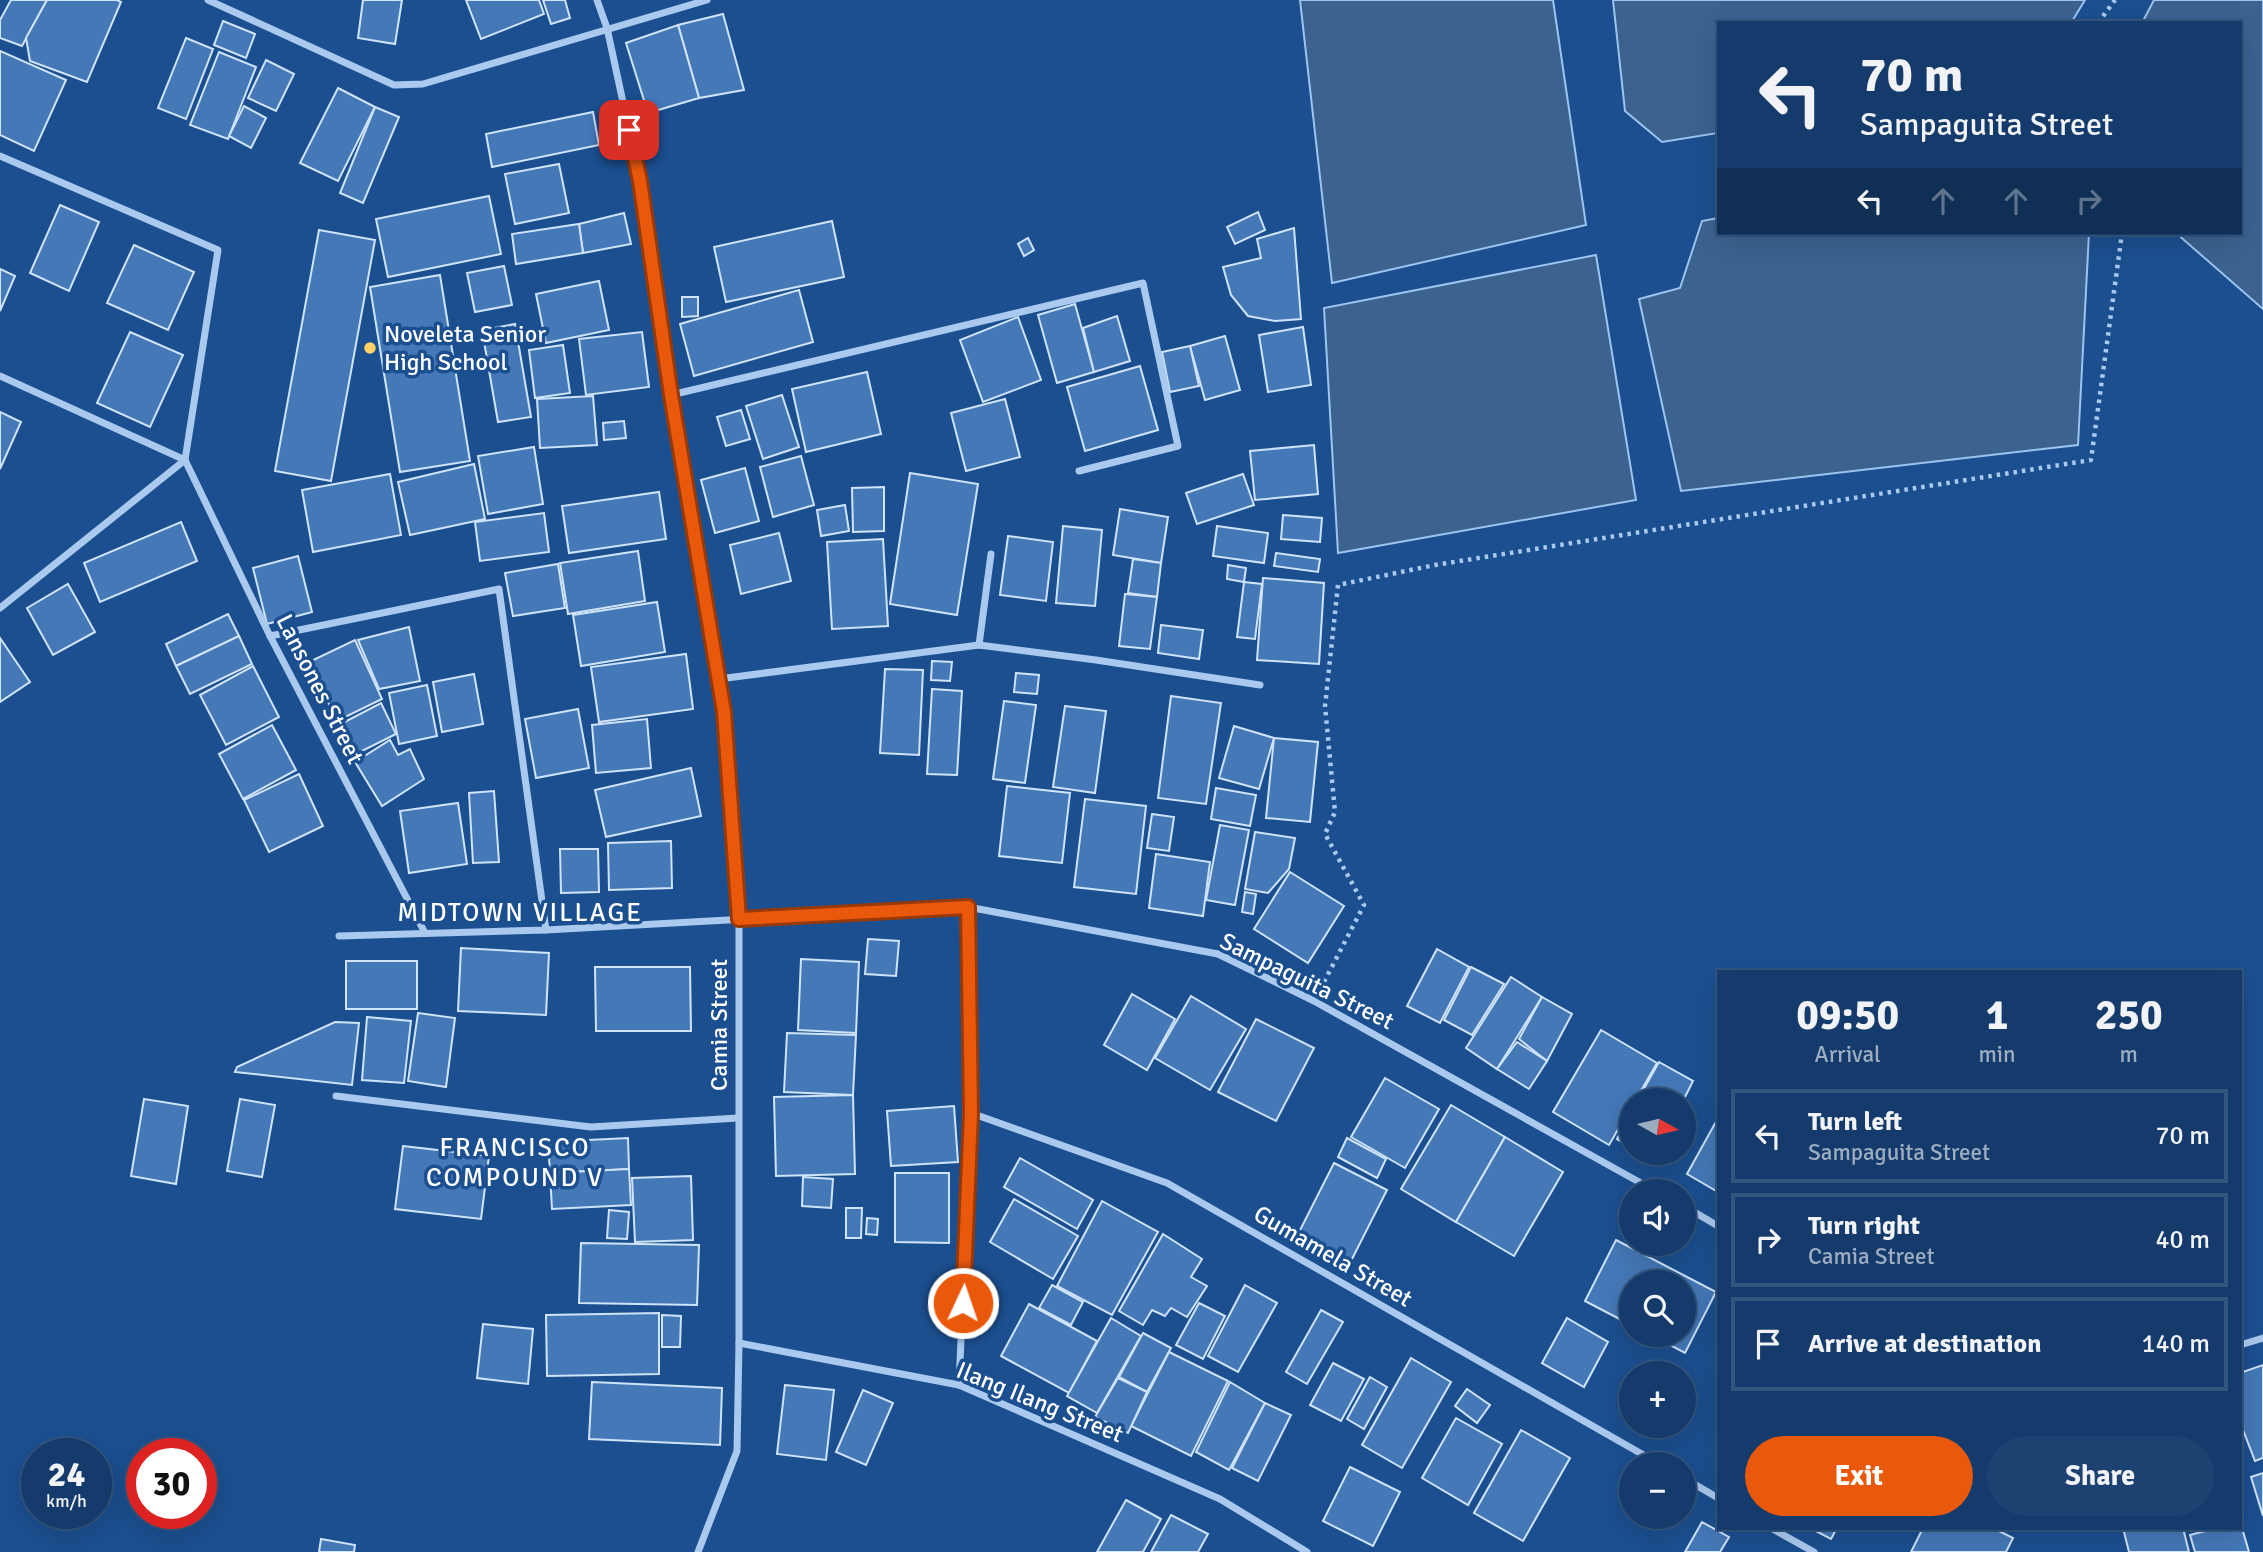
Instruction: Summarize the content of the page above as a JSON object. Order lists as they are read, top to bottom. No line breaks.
{"streets":{"street":["Lansones Street","Sampaguita Street","Camia Street","Gumamela Street","Ilang Ilang Street"]},"crossings":[["Lansones Street","Sampaguita Street"],["Sampaguita Street","Camia Street"],["Camia Street","Ilang Ilang Street"]],"districts":["MIDTOWN VILLAGE","FRANCISCO COMPOUND V"],"places":["Noveleta Senior High School"],"north":"right","page":{"turn":["70 m","Sampaguita Street"],"eta":["09:50","Arrival","1","min","250","m"],"map_buttons":["+","−"],"list":[{"name":"Turn left","note":"Sampaguita Street","value":"70 m"},{"name":"Turn right","note":"Camia Street","value":"40 m"},{"name":"Arrive at destination","value":"140 m"}],"buttons":["Exit","Share"],"speed":"24 km/h","limit":"30"}}
